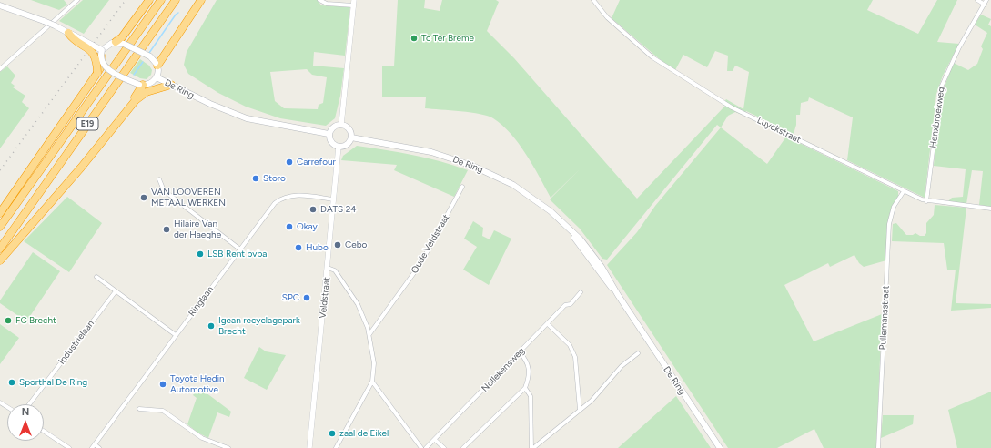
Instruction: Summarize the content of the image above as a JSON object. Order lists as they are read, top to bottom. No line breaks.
{"streets":{"highway":["E19"],"main road":["De Ring"],"street":["Henxbroekweg","Luyckstraat","Oude Veldstraat","Veldstraat","Ringlaan","Pullemansstraat","Industrielaan","Nollekensweg"]},"crossings":[["De Ring","Veldstraat"],["Henxbroekweg","Luyckstraat"],["Luyckstraat","Pullemansstraat"],["Veldstraat","Ringlaan"]],"places":["Tc Ter Breme","Carrefour","Storo","VAN LOOVEREN METAAL WERKEN","DATS 24","Okay","Hilaire Van der Haeghe","Cebo","Hubo","LSB Rent bvba","SPC","FC Brecht","Igean recyclagepark Brecht","Sporthal De Ring","Toyota Hedin Automotive","zaal de Eikel"],"north":"top"}
